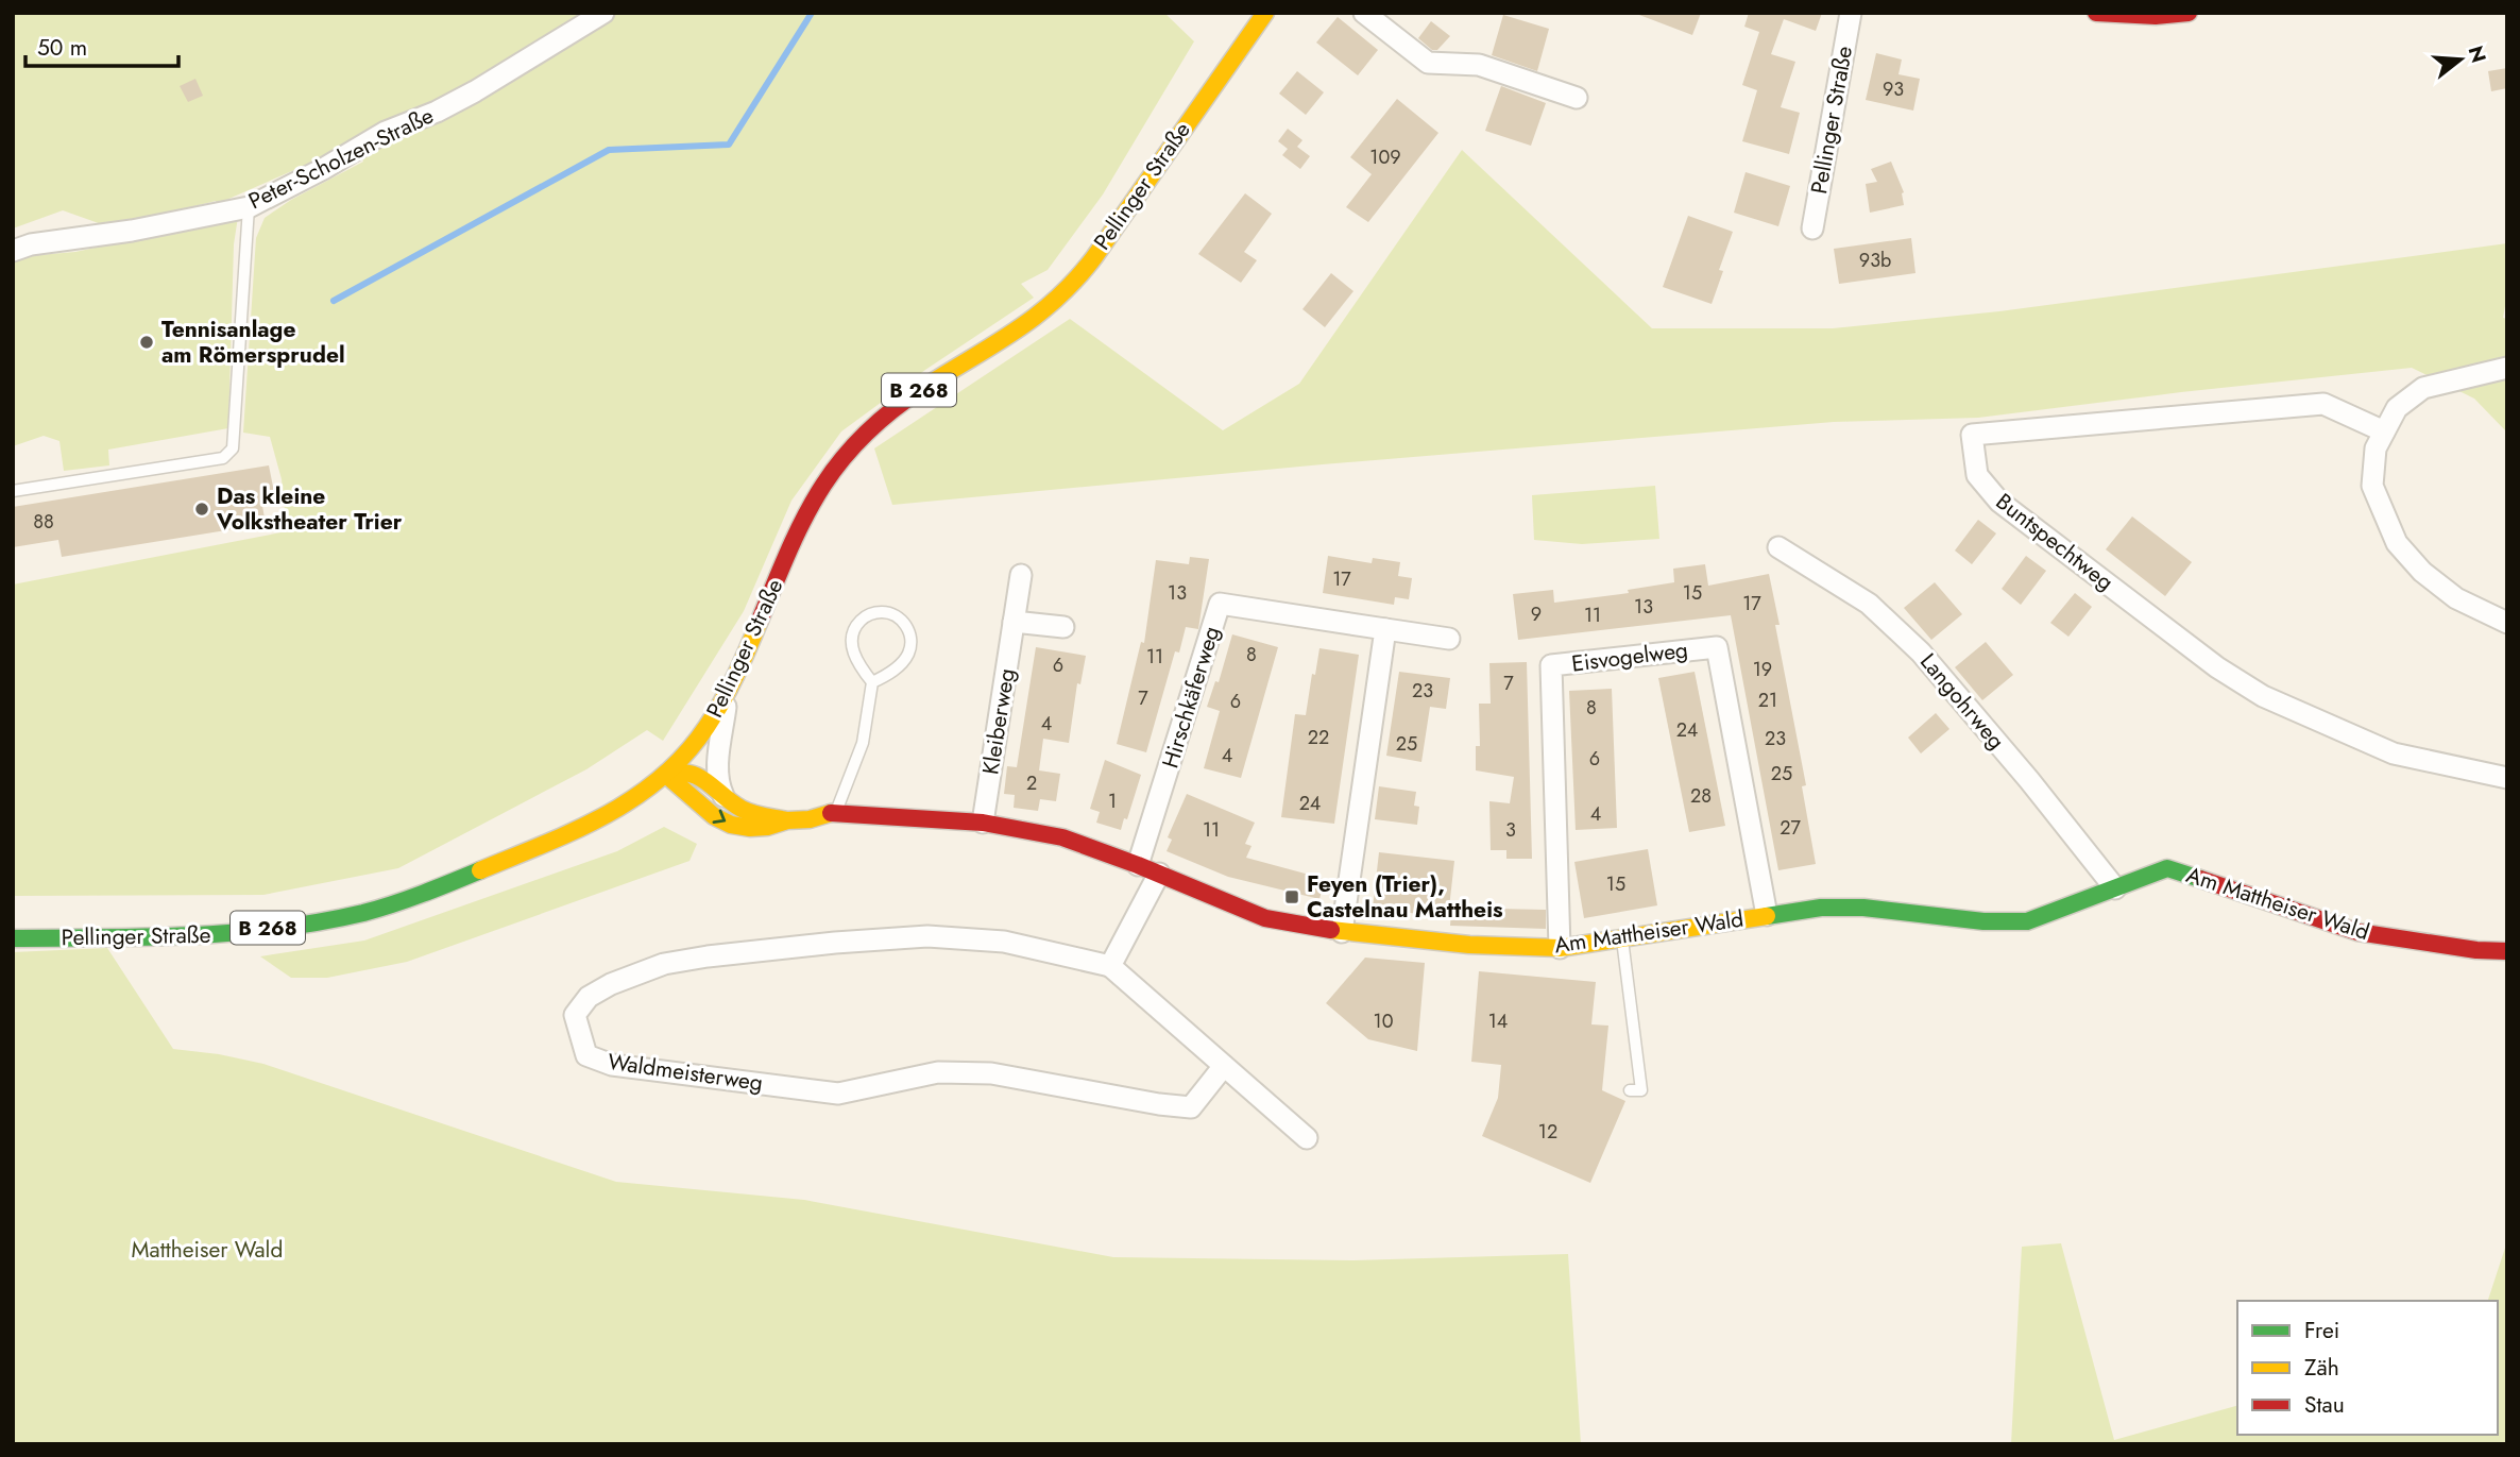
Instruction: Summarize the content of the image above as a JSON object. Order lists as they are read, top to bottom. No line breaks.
{"streets":{"street":["Pellinger Straße","Peter-Scholzen-Straße","B 268","Buntspechtweg","Eisvogelweg","Hirschkäferweg","Langohrweg","Kleiberweg","Am Mattheiser Wald","Waldmeisterweg"]},"crossings":[["Pellinger Straße","Am Mattheiser Wald"],["Eisvogelweg","Am Mattheiser Wald"],["Hirschkäferweg","Am Mattheiser Wald"],["Langohrweg","Am Mattheiser Wald"],["Kleiberweg","Am Mattheiser Wald"]],"parks":["Mattheiser Wald"],"places":{"other":["Tennisanlage am Römersprudel","Das kleine Volkstheater Trier"],"transit":["Feyen (Trier), Castelnau Mattheis"]},"house_numbers":["93","109","93b","88","17","13","15","17","13","9","11","8","11","6","19","7","23","7","21","6","8","4","24","22","23","25","4","6","25","2","28","1","24","4","27","11","3","15","10","14","12"],"legend":["Frei","Zäh","Stau"],"scale_bar":"50 m","north":"right"}
